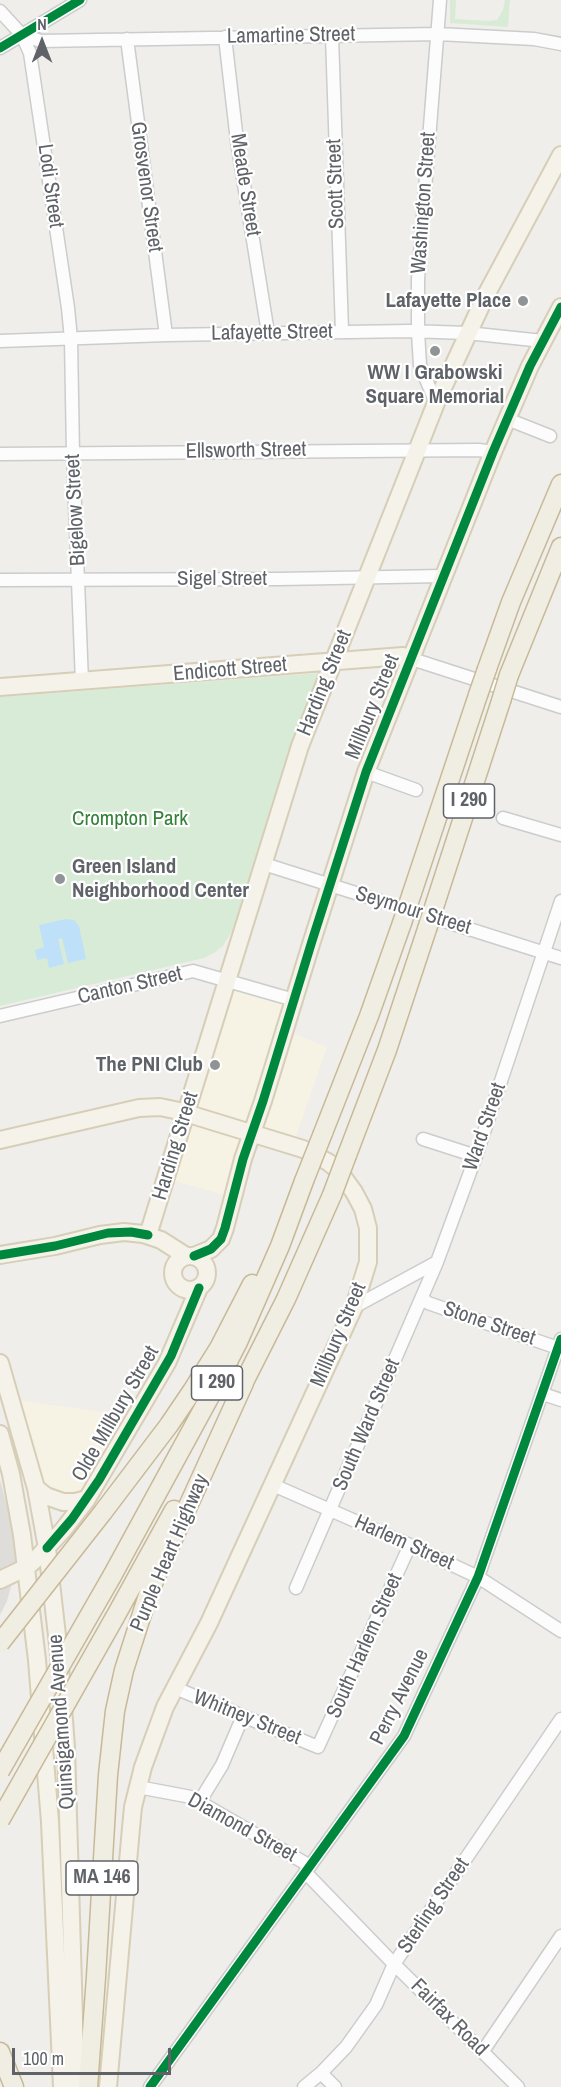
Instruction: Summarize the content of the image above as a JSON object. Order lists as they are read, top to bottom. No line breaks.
{"streets":{"highway":["I 290","Purple Heart Highway","MA 146"],"main road":["Endicott Street","Harding Street","Millbury Street","Olde Millbury Street","Quinsigamond Avenue"],"street":["Lamartine Street","Scott Street","Meade Street","Lodi Street","Grosvenor Street","Washington Street","Lafayette Street","Ellsworth Street","Bigelow Street","Sigel Street","Seymour Street","Canton Street","Ward Street","Stone Street","South Ward Street","Harlem Street","South Harlem Street","Perry Avenue","Whitney Street","Diamond Street","Sterling Street","Fairfax Road"]},"crossings":[["Lamartine Street","Scott Street"],["Lamartine Street","Meade Street"],["Lamartine Street","Lodi Street"],["Lamartine Street","Grosvenor Street"],["Lamartine Street","Washington Street"],["Scott Street","Lafayette Street"],["Meade Street","Lafayette Street"],["Lodi Street","Lafayette Street"],["Lodi Street","Bigelow Street"],["Grosvenor Street","Lafayette Street"],["Washington Street","Lafayette Street"],["Washington Street","Harding Street"],["Lafayette Street","Bigelow Street"],["Lafayette Street","Harding Street"],["Lafayette Street","Millbury Street"],["Ellsworth Street","Bigelow Street"],["Ellsworth Street","Harding Street"],["Ellsworth Street","Millbury Street"],["Bigelow Street","Sigel Street"],["Bigelow Street","Endicott Street"],["Sigel Street","Harding Street"],["Sigel Street","Millbury Street"],["Endicott Street","Harding Street"],["Endicott Street","Millbury Street"],["Harding Street","Seymour Street"],["Harding Street","Canton Street"],["Millbury Street","Seymour Street"],["Millbury Street","Canton Street"],["Millbury Street","Harlem Street"],["Millbury Street","Whitney Street"],["Millbury Street","Diamond Street"],["I 290","Purple Heart Highway"],["Seymour Street","Ward Street"],["Ward Street","South Ward Street"],["Stone Street","South Ward Street"],["Stone Street","Perry Avenue"],["Olde Millbury Street","Quinsigamond Avenue"],["South Ward Street","Harlem Street"],["Harlem Street","South Harlem Street"],["Harlem Street","Perry Avenue"],["South Harlem Street","Whitney Street"],["Perry Avenue","Diamond Street"],["Perry Avenue","Fairfax Road"],["Diamond Street","Fairfax Road"],["Sterling Street","Fairfax Road"]],"parks":["Crompton Park"],"places":["Lafayette Place","WW I Grabowski Square Memorial","Green Island Neighborhood Center","The PNI Club"],"scale_bar":"100 m","north":"top"}
